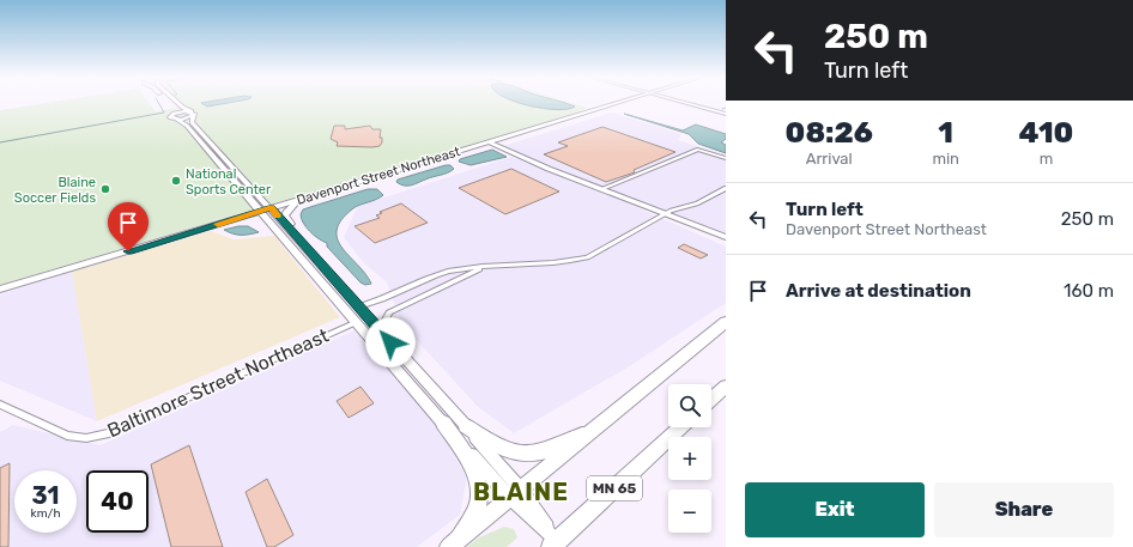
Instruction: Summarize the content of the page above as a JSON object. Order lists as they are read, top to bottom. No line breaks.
{"streets":{"highway":["MN 65"],"street":["Davenport Street Northeast","Baltimore Street Northeast"]},"districts":["BLAINE"],"places":["National Sports Center","Blaine Soccer Fields"],"page":{"turn":["250 m","Turn left"],"eta":["08:26","Arrival","1","min","410","m"],"list":[{"name":"Turn left","note":"Davenport Street Northeast","value":"250 m"},{"name":"Arrive at destination","value":"160 m"}],"map_buttons":["+","−"],"speed":"31 km/h","limit":"40","buttons":["Exit","Share"]}}
